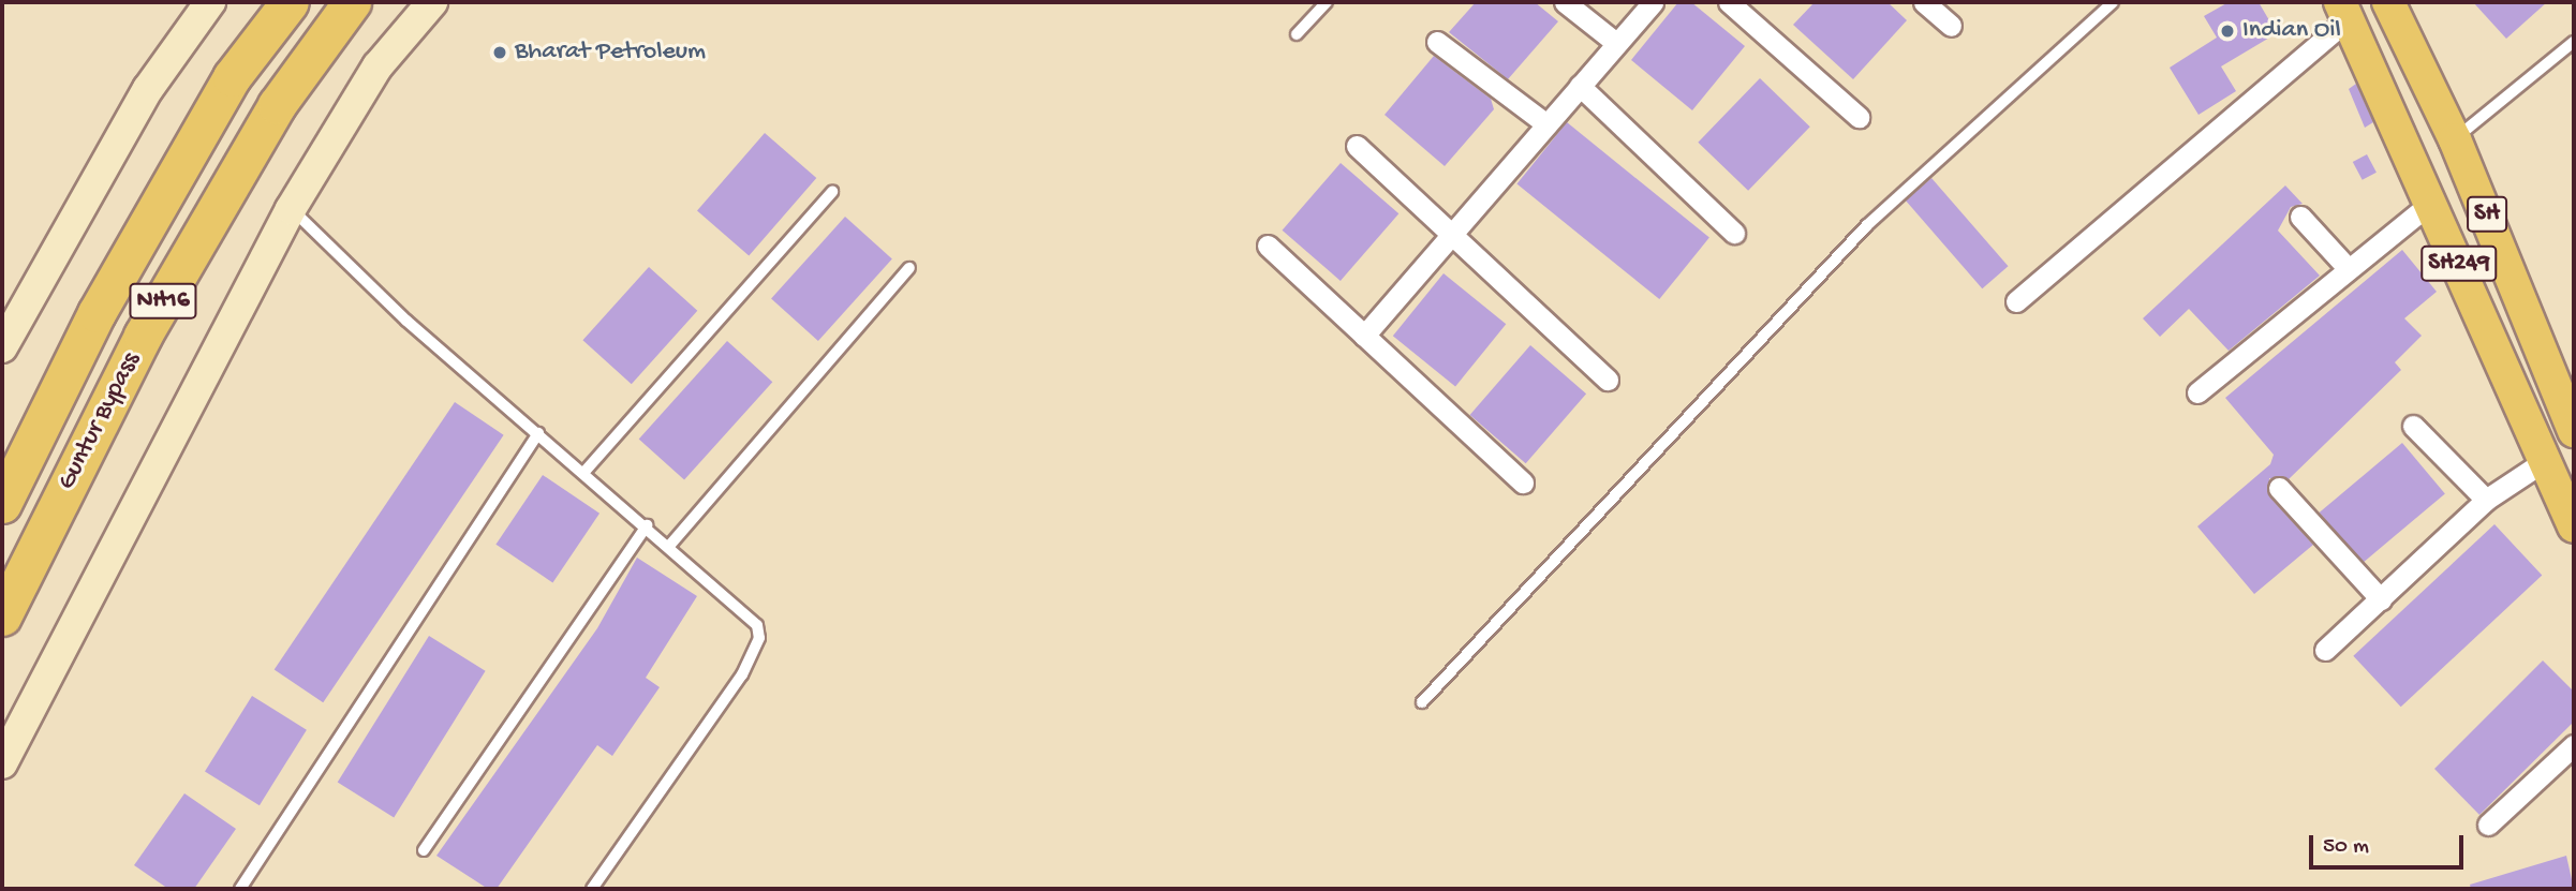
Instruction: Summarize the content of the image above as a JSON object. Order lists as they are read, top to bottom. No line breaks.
{"streets":{"highway":["NH16","Guntur Bypass"],"main road":["SH","SH249"]},"places":["Indian Oil","Bharat Petroleum"],"scale_bar":"50 m"}
